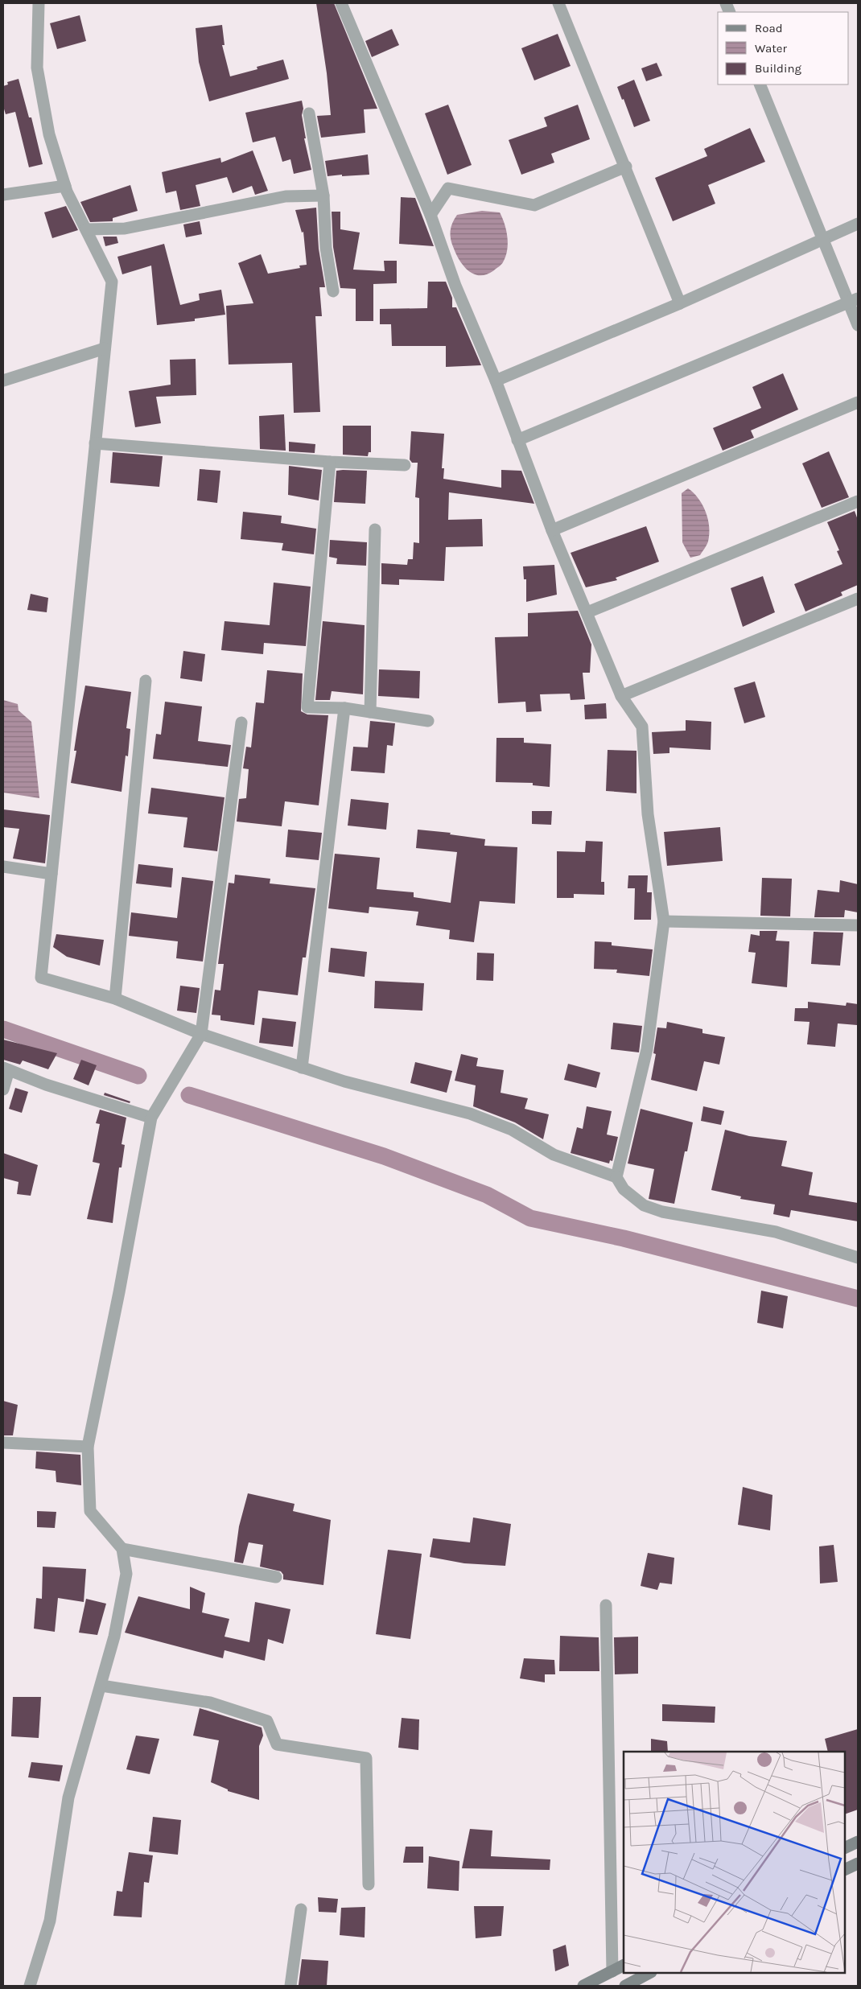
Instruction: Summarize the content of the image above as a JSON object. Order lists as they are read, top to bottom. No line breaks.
{"legend":["Road","Water","Building"]}
